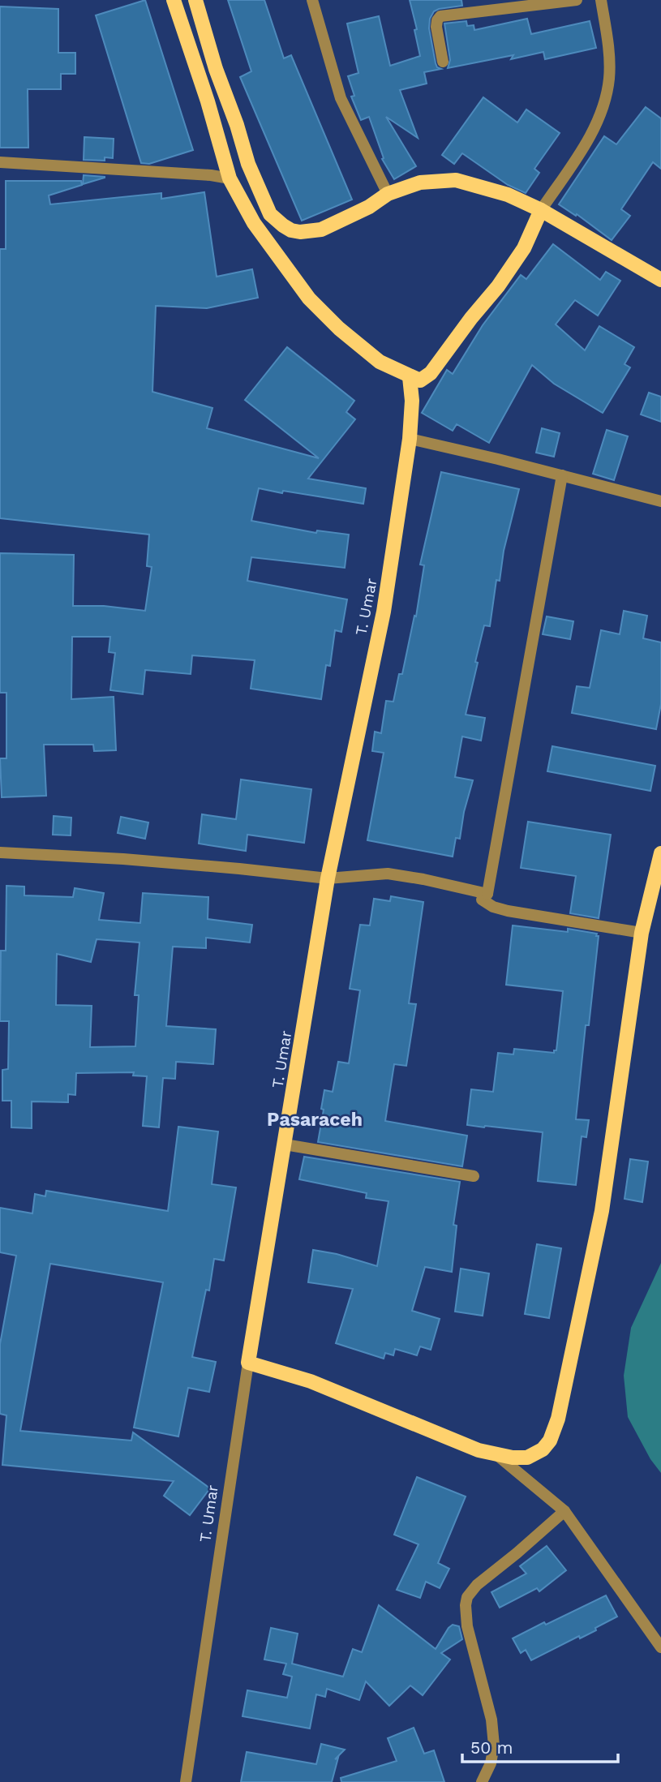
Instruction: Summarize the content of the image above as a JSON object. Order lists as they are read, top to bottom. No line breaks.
{"streets":{"main road":["T. Umar"]},"districts":["Pasaraceh"],"scale_bar":"50 m"}
